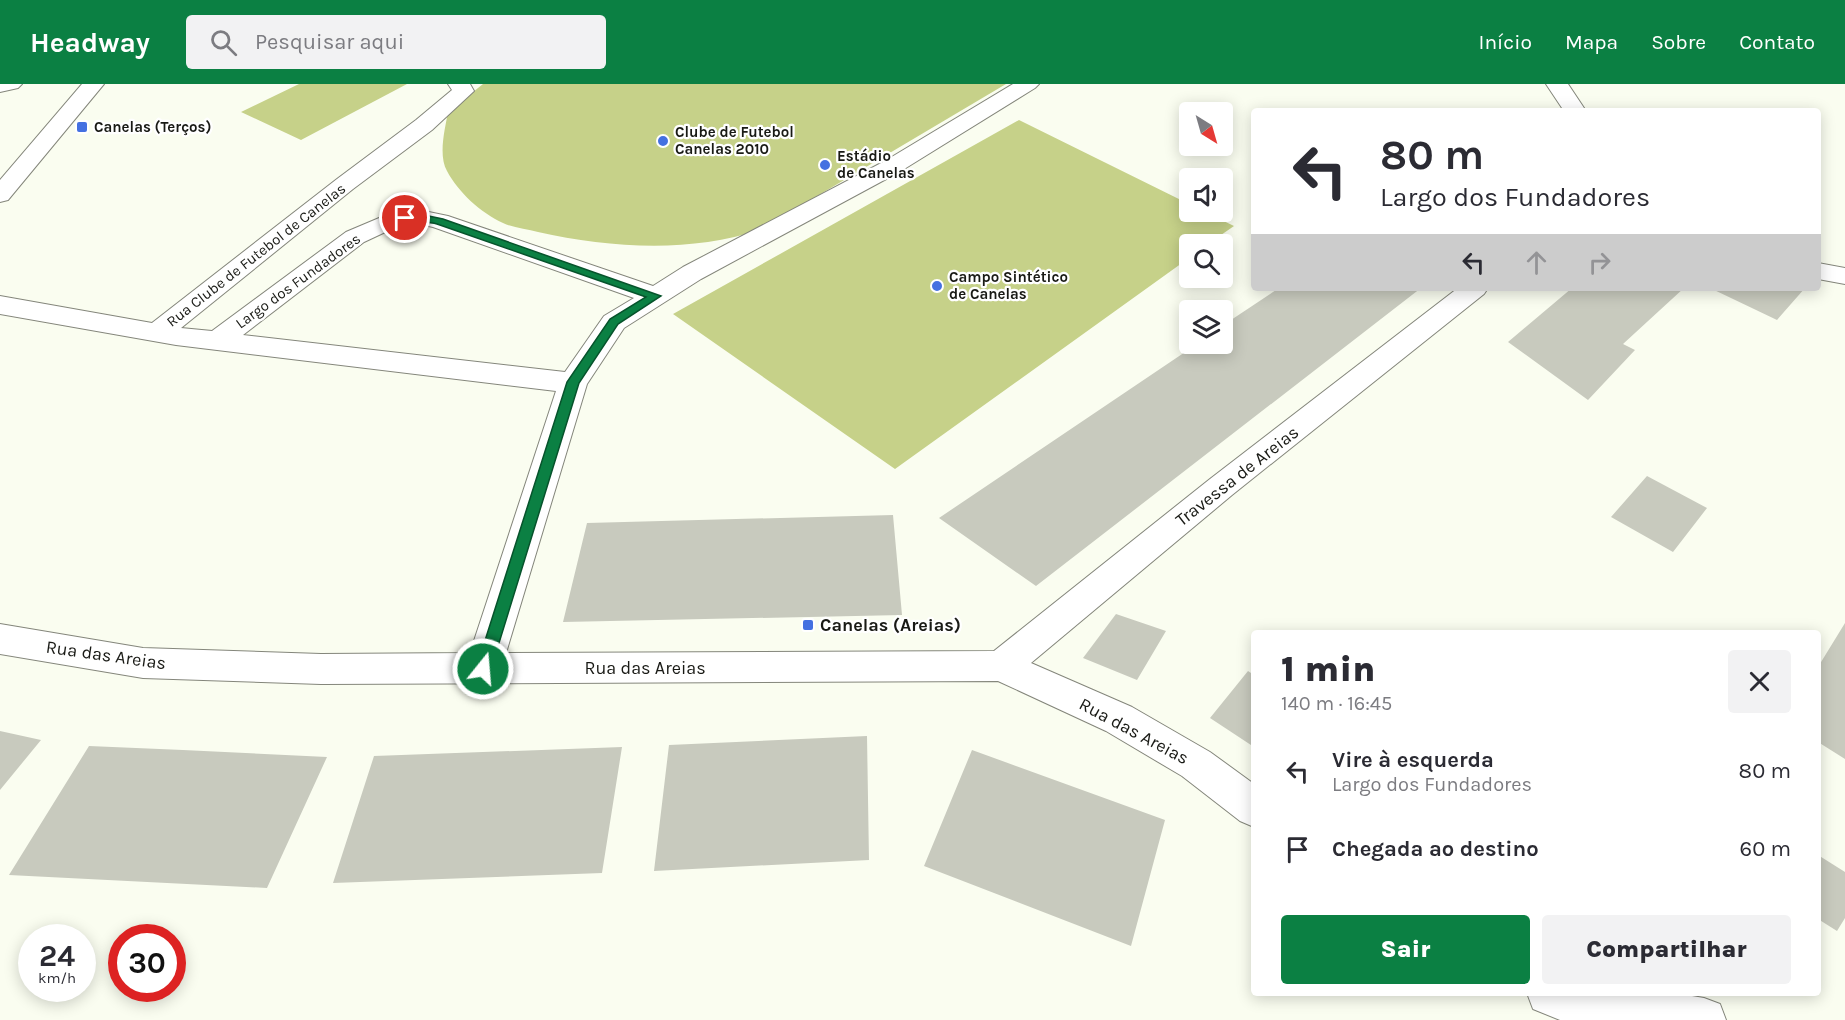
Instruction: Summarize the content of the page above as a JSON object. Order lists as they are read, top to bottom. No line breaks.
{"streets":{"street":["Rua Clube de Futebol de Canelas","Largo dos Fundadores","Travessa de Areias","Rua das Areias"]},"crossings":[["Rua Clube de Futebol de Canelas","Largo dos Fundadores"],["Travessa de Areias","Rua das Areias"]],"places":{"transit":["Canelas (Terços)","Canelas (Areias)"],"other":["Clube de Futebol Canelas 2010","Estádio de Canelas","Campo Sintético de Canelas"]},"north":"bottom right","page":{"header":"Headway","search":"Pesquisar aqui","nav":["Início","Mapa","Sobre","Contato"],"turn":["80 m","Largo dos Fundadores"],"heading":["1 min","140 m · 16:45"],"list":[{"name":"Vire à esquerda","note":"Largo dos Fundadores","value":"80 m"},{"name":"Chegada ao destino","value":"60 m"}],"buttons":["Sair","Compartilhar"],"speed":"24 km/h","limit":"30"}}
